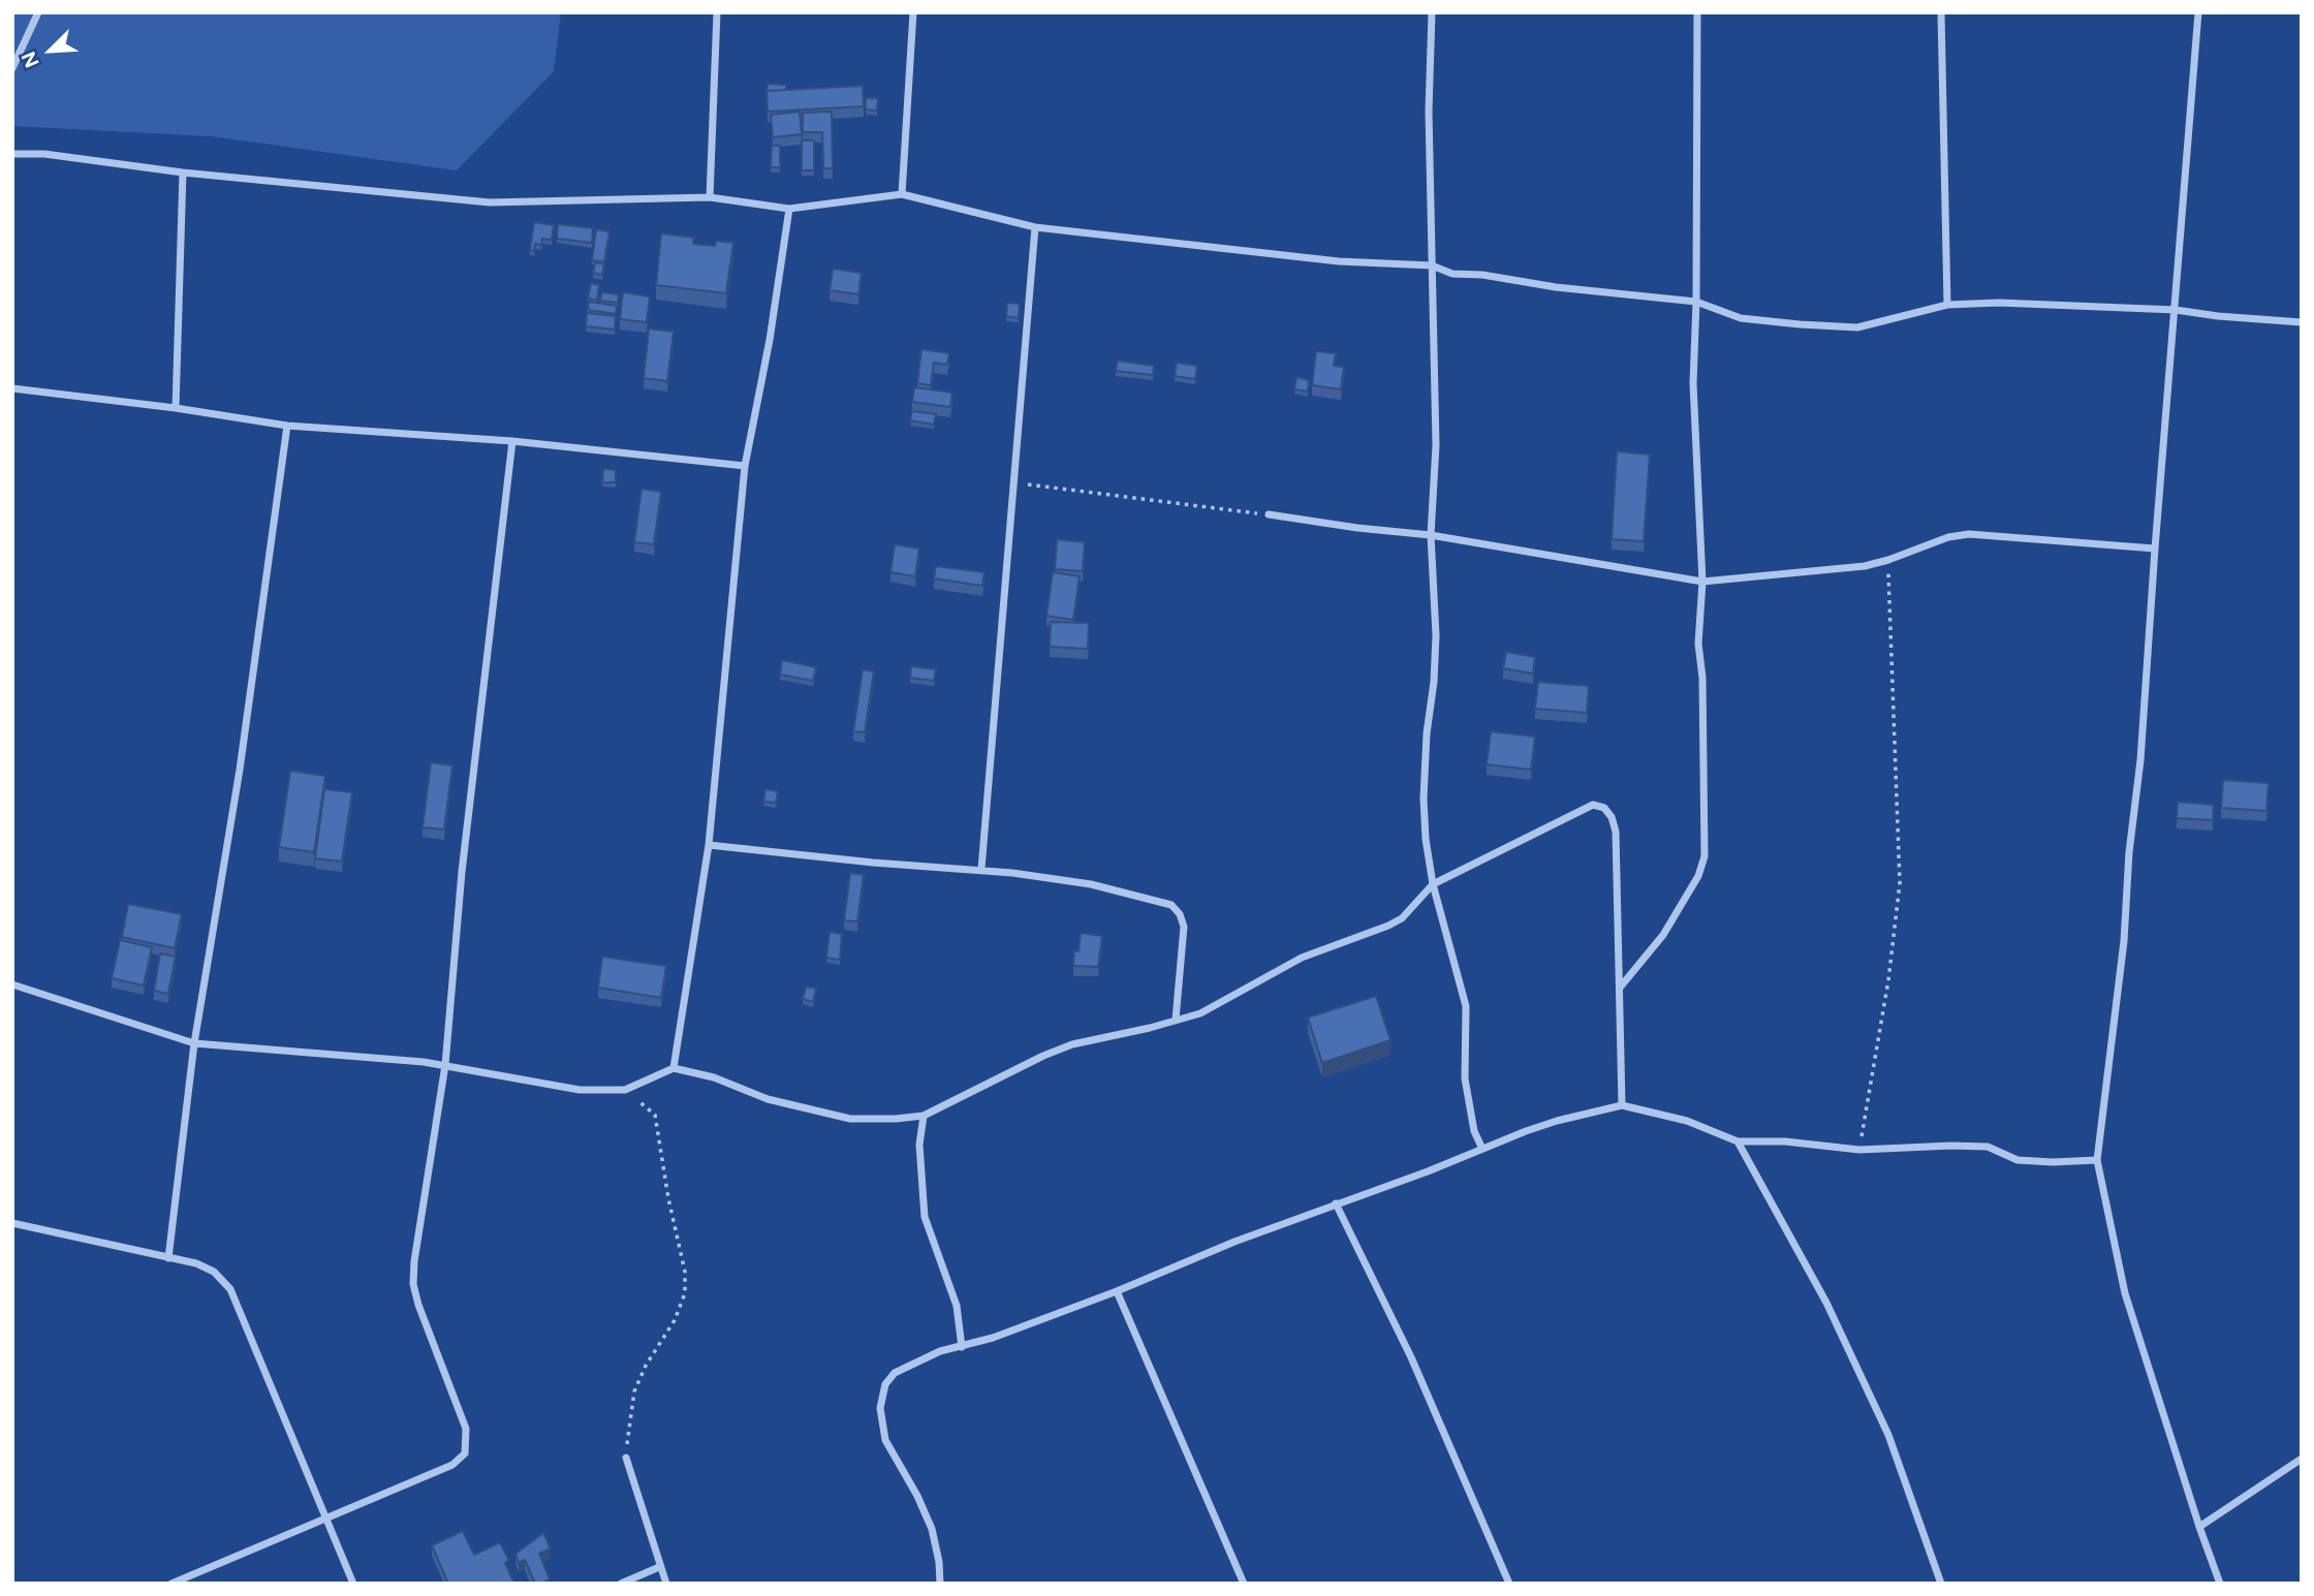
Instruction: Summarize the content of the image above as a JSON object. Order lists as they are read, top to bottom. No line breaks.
{"north":"bottom left"}
